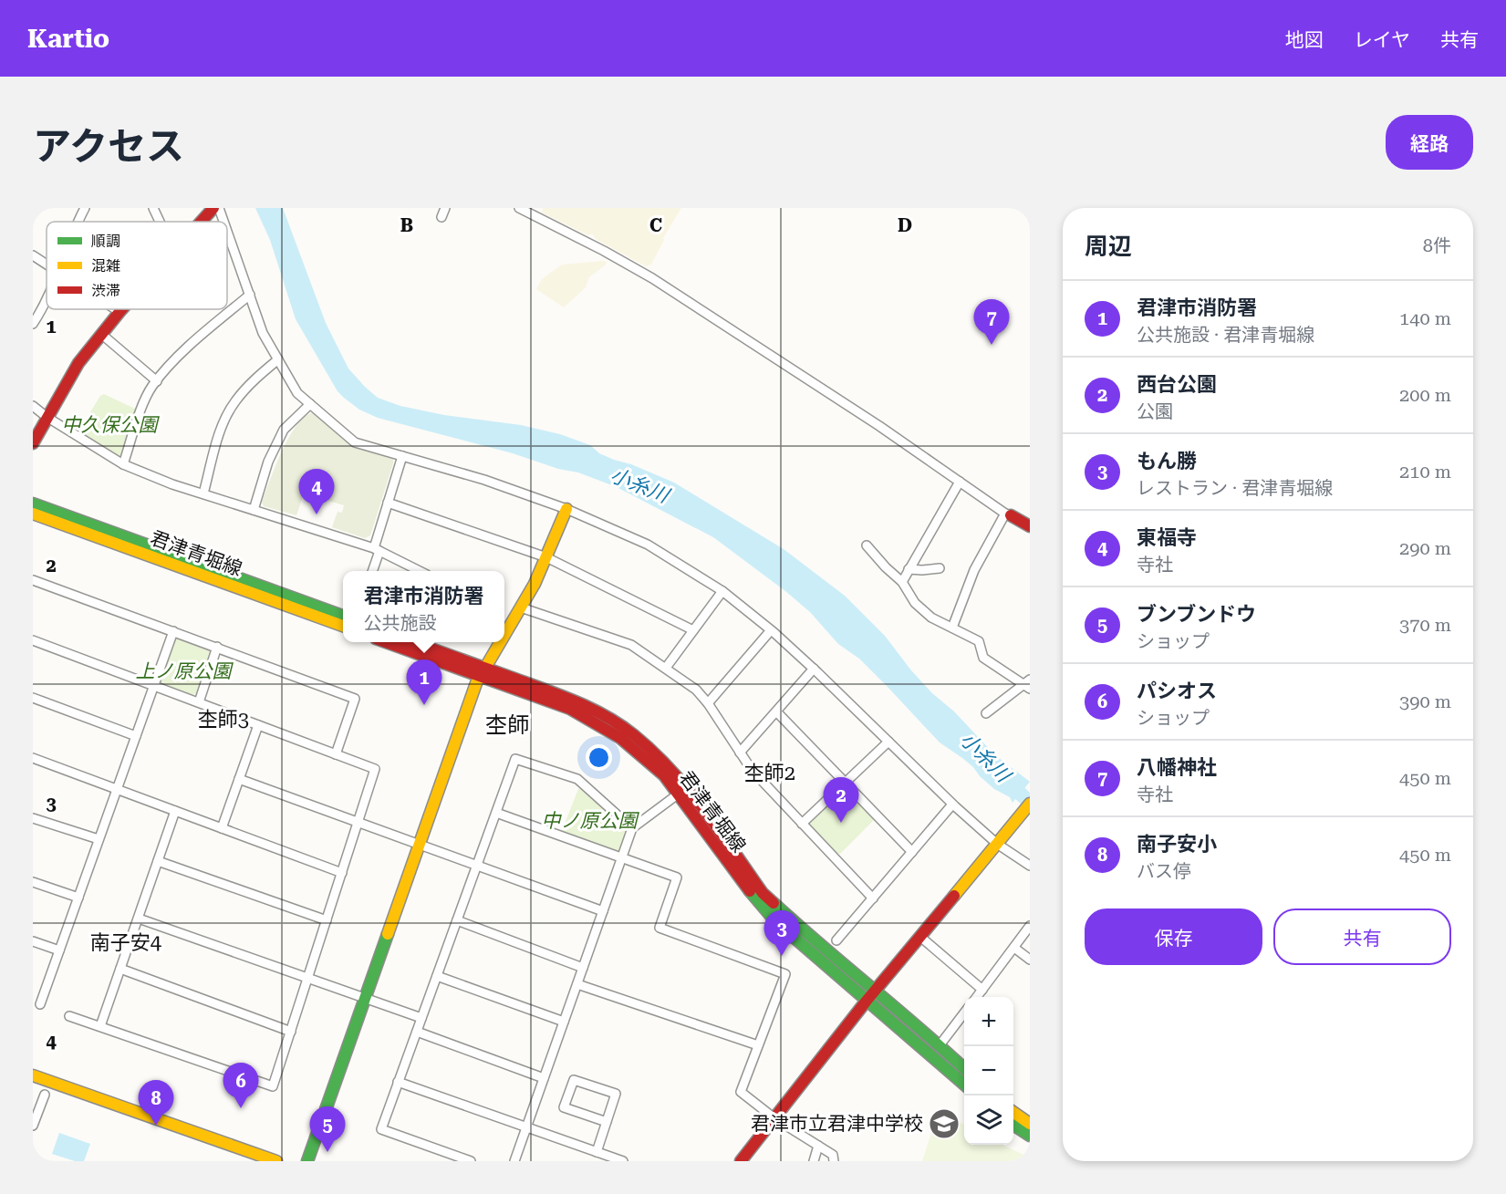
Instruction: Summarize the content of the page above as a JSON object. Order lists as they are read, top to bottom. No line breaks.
{"streets":{"main road":["君津青堀線"]},"districts":["杢師3","杢師","杢師2","南子安4"],"water":["小糸川"],"parks":["中久保公園","上ノ原公園","中ノ原公園"],"places":{"school or university":["君津市立君津中学校"]},"legend":["順調","混雑","渋滞"],"page":{"header":"Kartio","nav":["地図","レイヤ","共有"],"title":"アクセス","buttons":["経路",["保存","共有"]],"heading":["周辺","8件"],"list":[{"mark":"1","name":"君津市消防署","note":"公共施設 · 君津青堀線","value":"140 m"},{"mark":"2","name":"西台公園","note":"公園","value":"200 m"},{"mark":"3","name":"もん勝","note":"レストラン · 君津青堀線","value":"210 m"},{"mark":"4","name":"東福寺","note":"寺社","value":"290 m"},{"mark":"5","name":"ブンブンドウ","note":"ショップ","value":"370 m"},{"mark":"6","name":"パシオス","note":"ショップ","value":"390 m"},{"mark":"7","name":"八幡神社","note":"寺社","value":"450 m"},{"mark":"8","name":"南子安小","note":"バス停","value":"450 m"}],"pins":["7","4","1","2","3","6","8","5"],"popup":["君津市消防署","公共施設"],"map_buttons":["+","−"]},"grid":{"columns":["B","C","D"],"rows":["1","2","3","4"]}}
